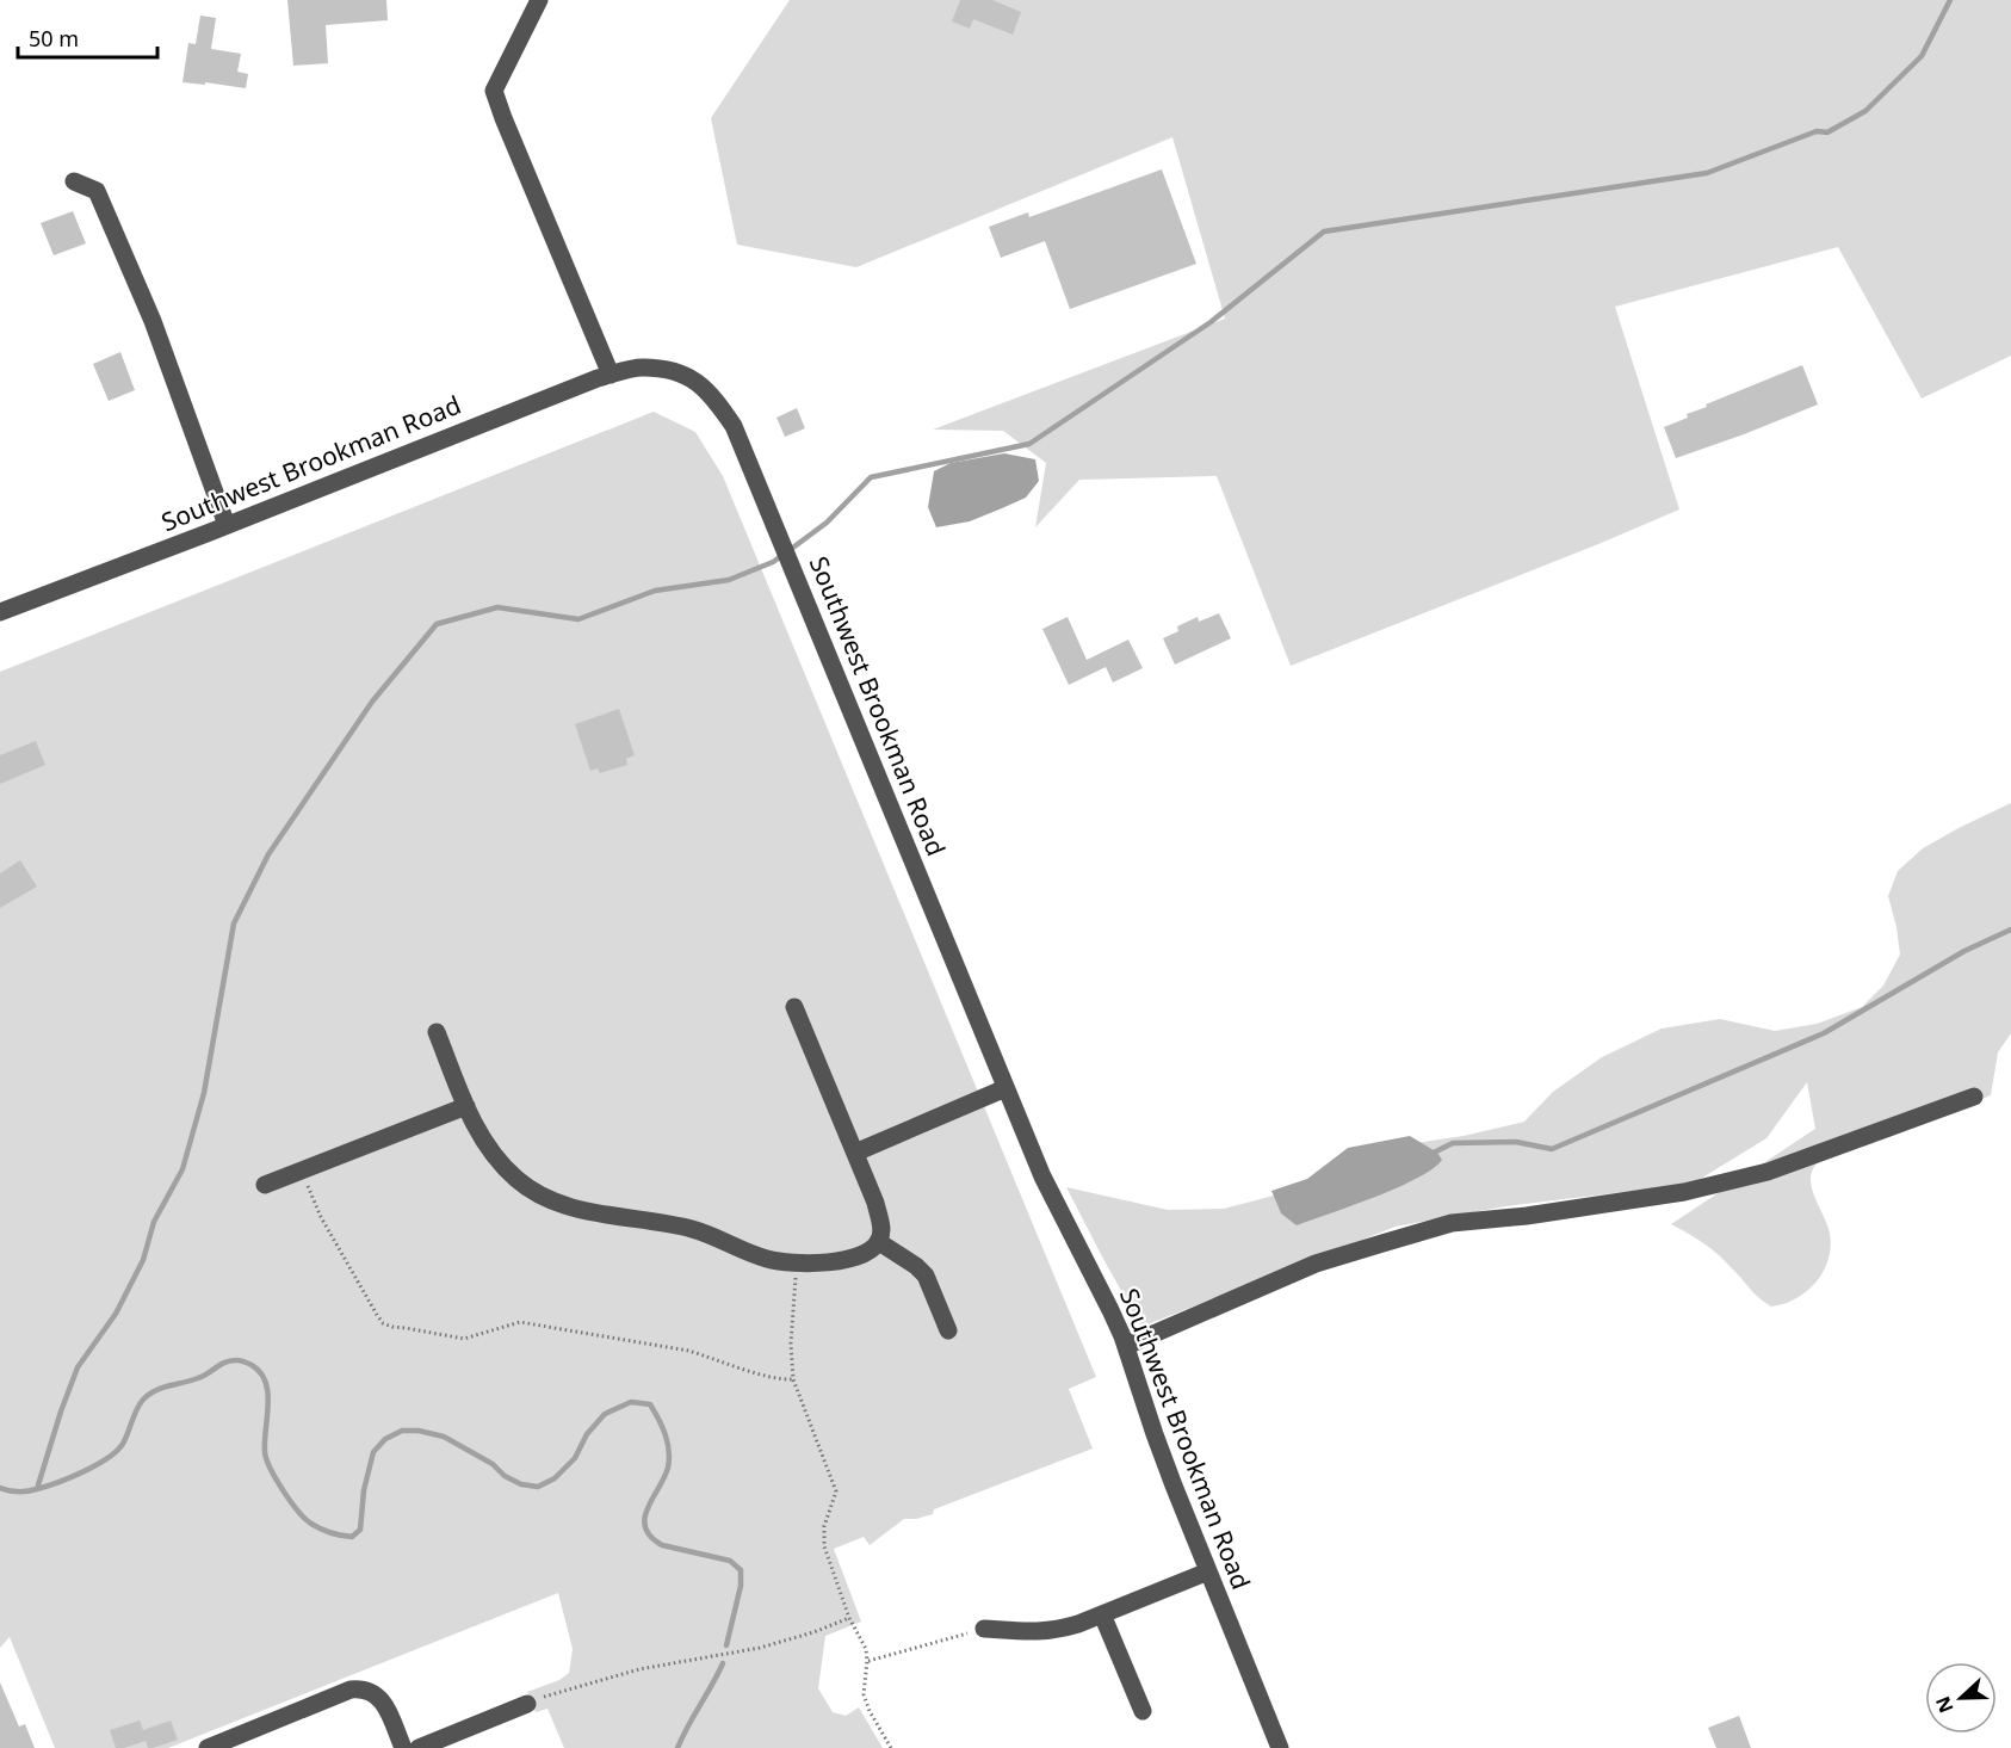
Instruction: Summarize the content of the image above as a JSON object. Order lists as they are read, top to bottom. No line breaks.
{"streets":{"street":["Southwest Brookman Road"]},"scale_bar":"50 m","north":"left"}
